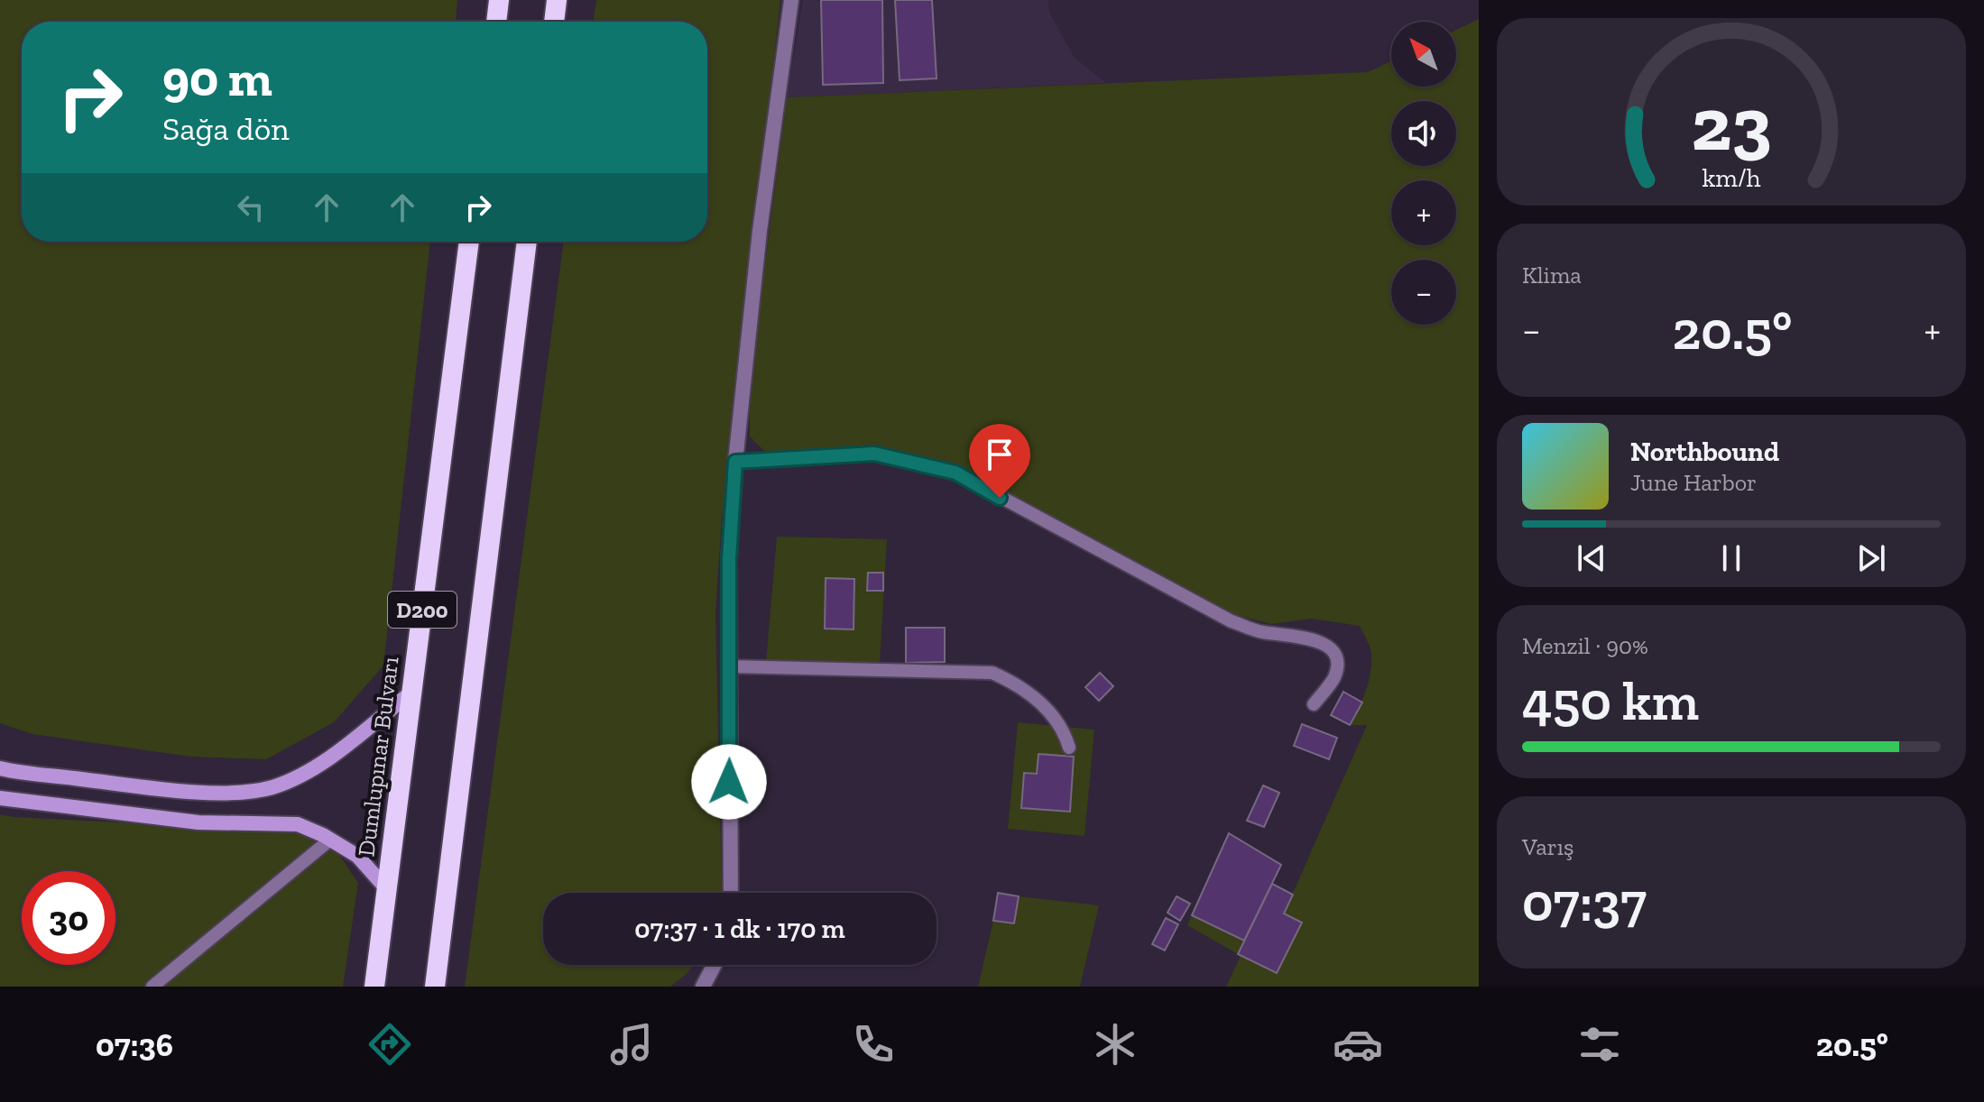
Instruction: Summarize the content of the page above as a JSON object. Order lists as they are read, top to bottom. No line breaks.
{"streets":{"highway":["D200","Dumlupınar Bulvarı"]},"north":"top left","page":{"map_buttons":["+","−"],"turn":["90 m","Sağa dön"],"tile":["Klima",["Menzil · 90%","450 km"],["Varış","07:37"]],"heat":["−","20.5°","+"],"song":["Northbound","June Harbor"],"limit":"30","trip":"07:37 · 1 dk · 170 m","tabs":["07:36","20.5°"],"gauge":["23","km/h"]}}
